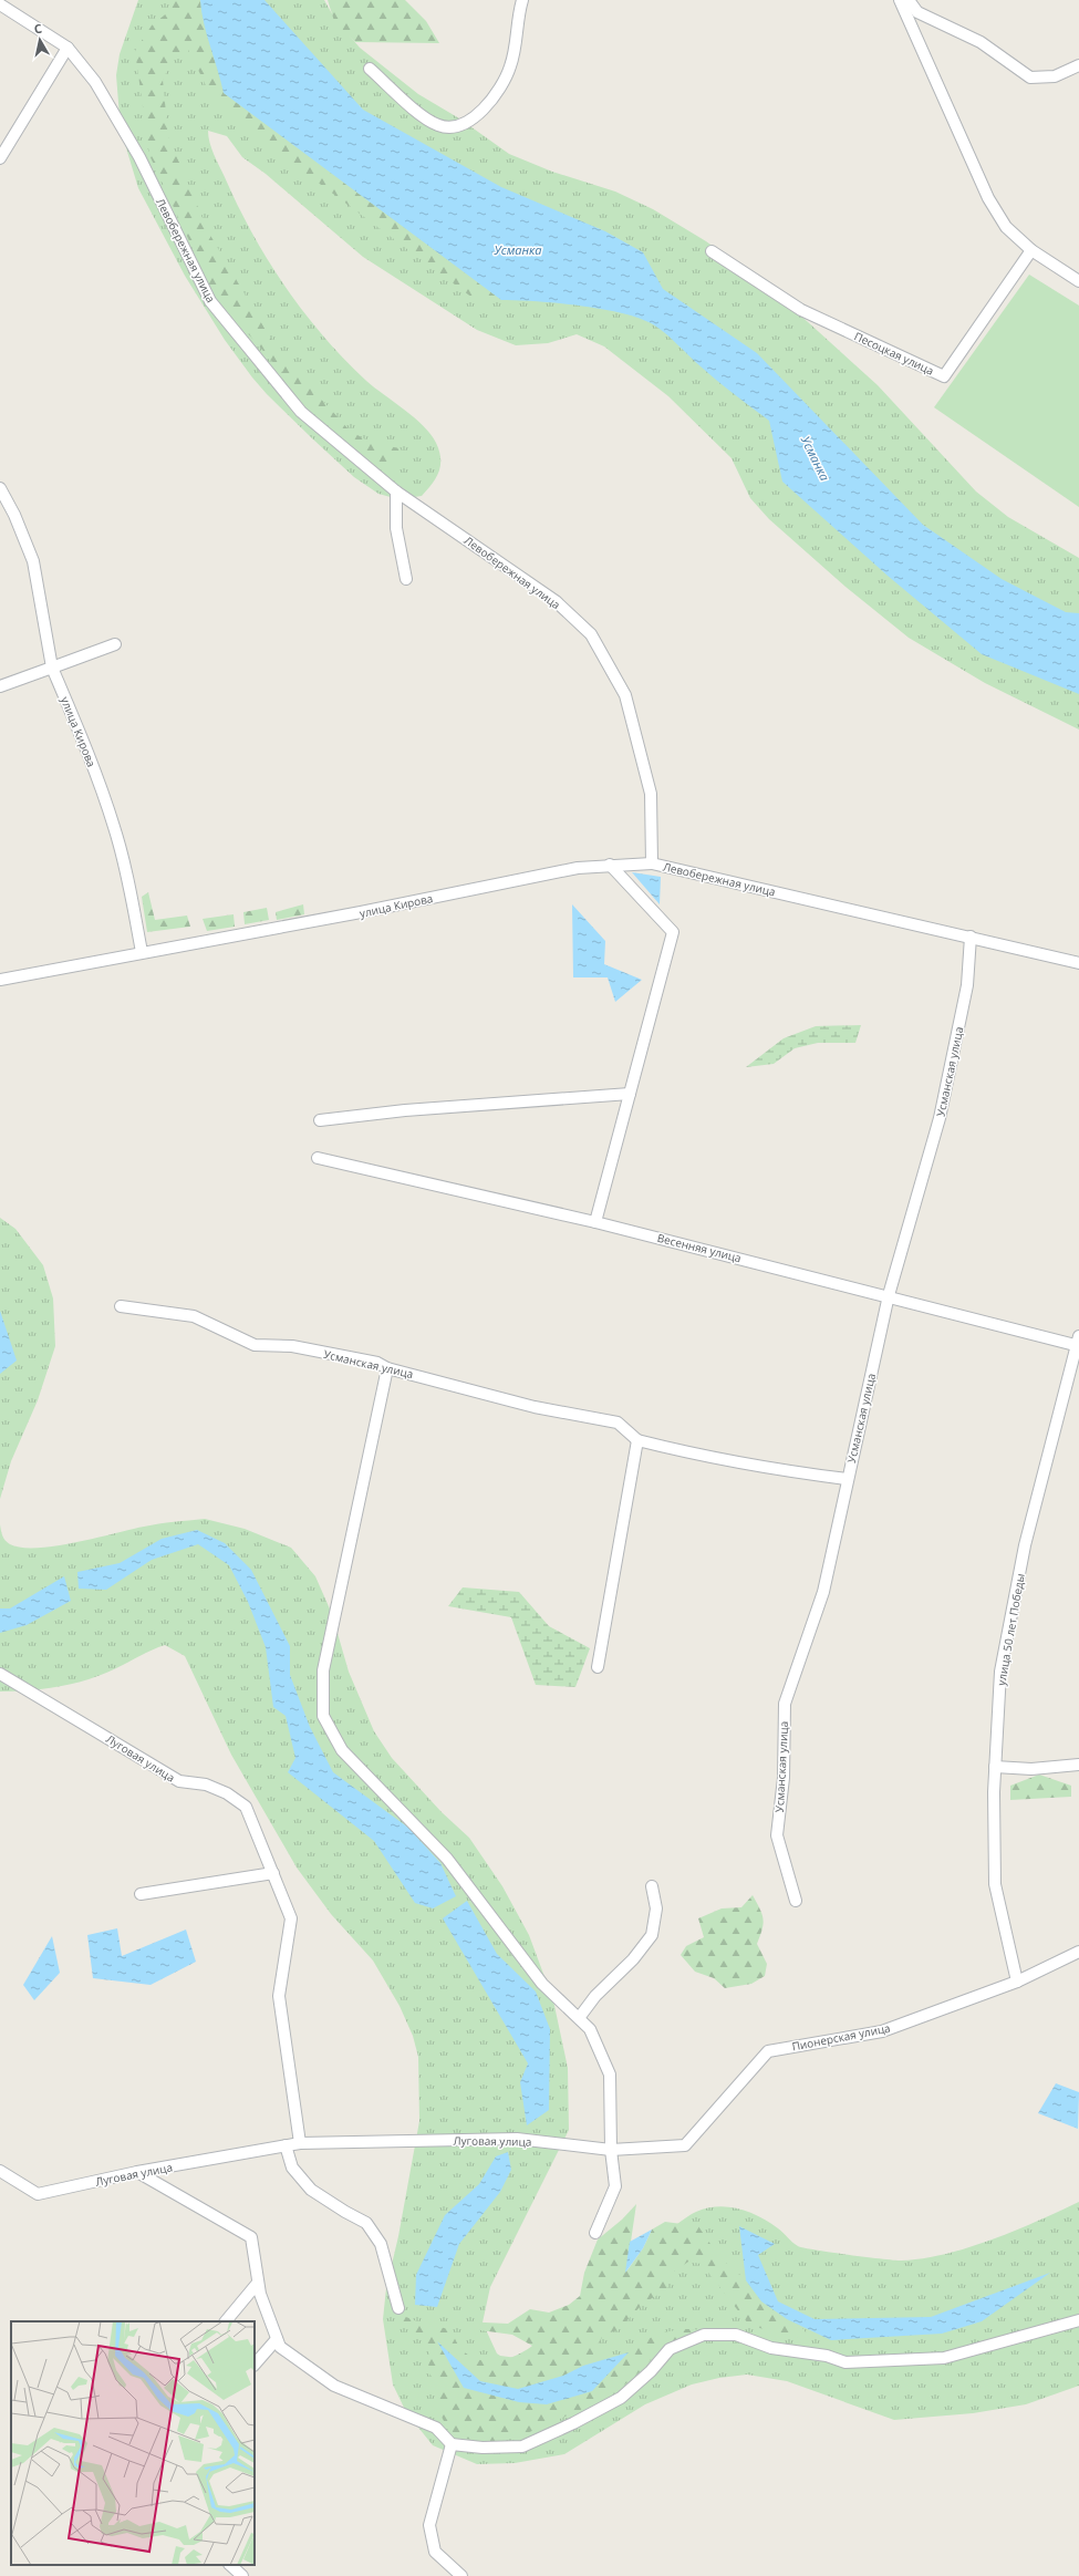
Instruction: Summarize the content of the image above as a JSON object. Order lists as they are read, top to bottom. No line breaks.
{"streets":{"street":["Левобережная улица","Песоцкая улица","улица Кирова","Усманская улица","Весенняя улица","улица 50 лет Победы","Луговая улица","Пионерская улица"]},"crossings":[["Левобережная улица","улица Кирова"],["Левобережная улица","Усманская улица"],["Усманская улица","Весенняя улица"],["Весенняя улица","улица 50 лет Победы"],["улица 50 лет Победы","Пионерская улица"],["Луговая улица","Пионерская улица"]],"water":["Усманка"],"north":"top"}
